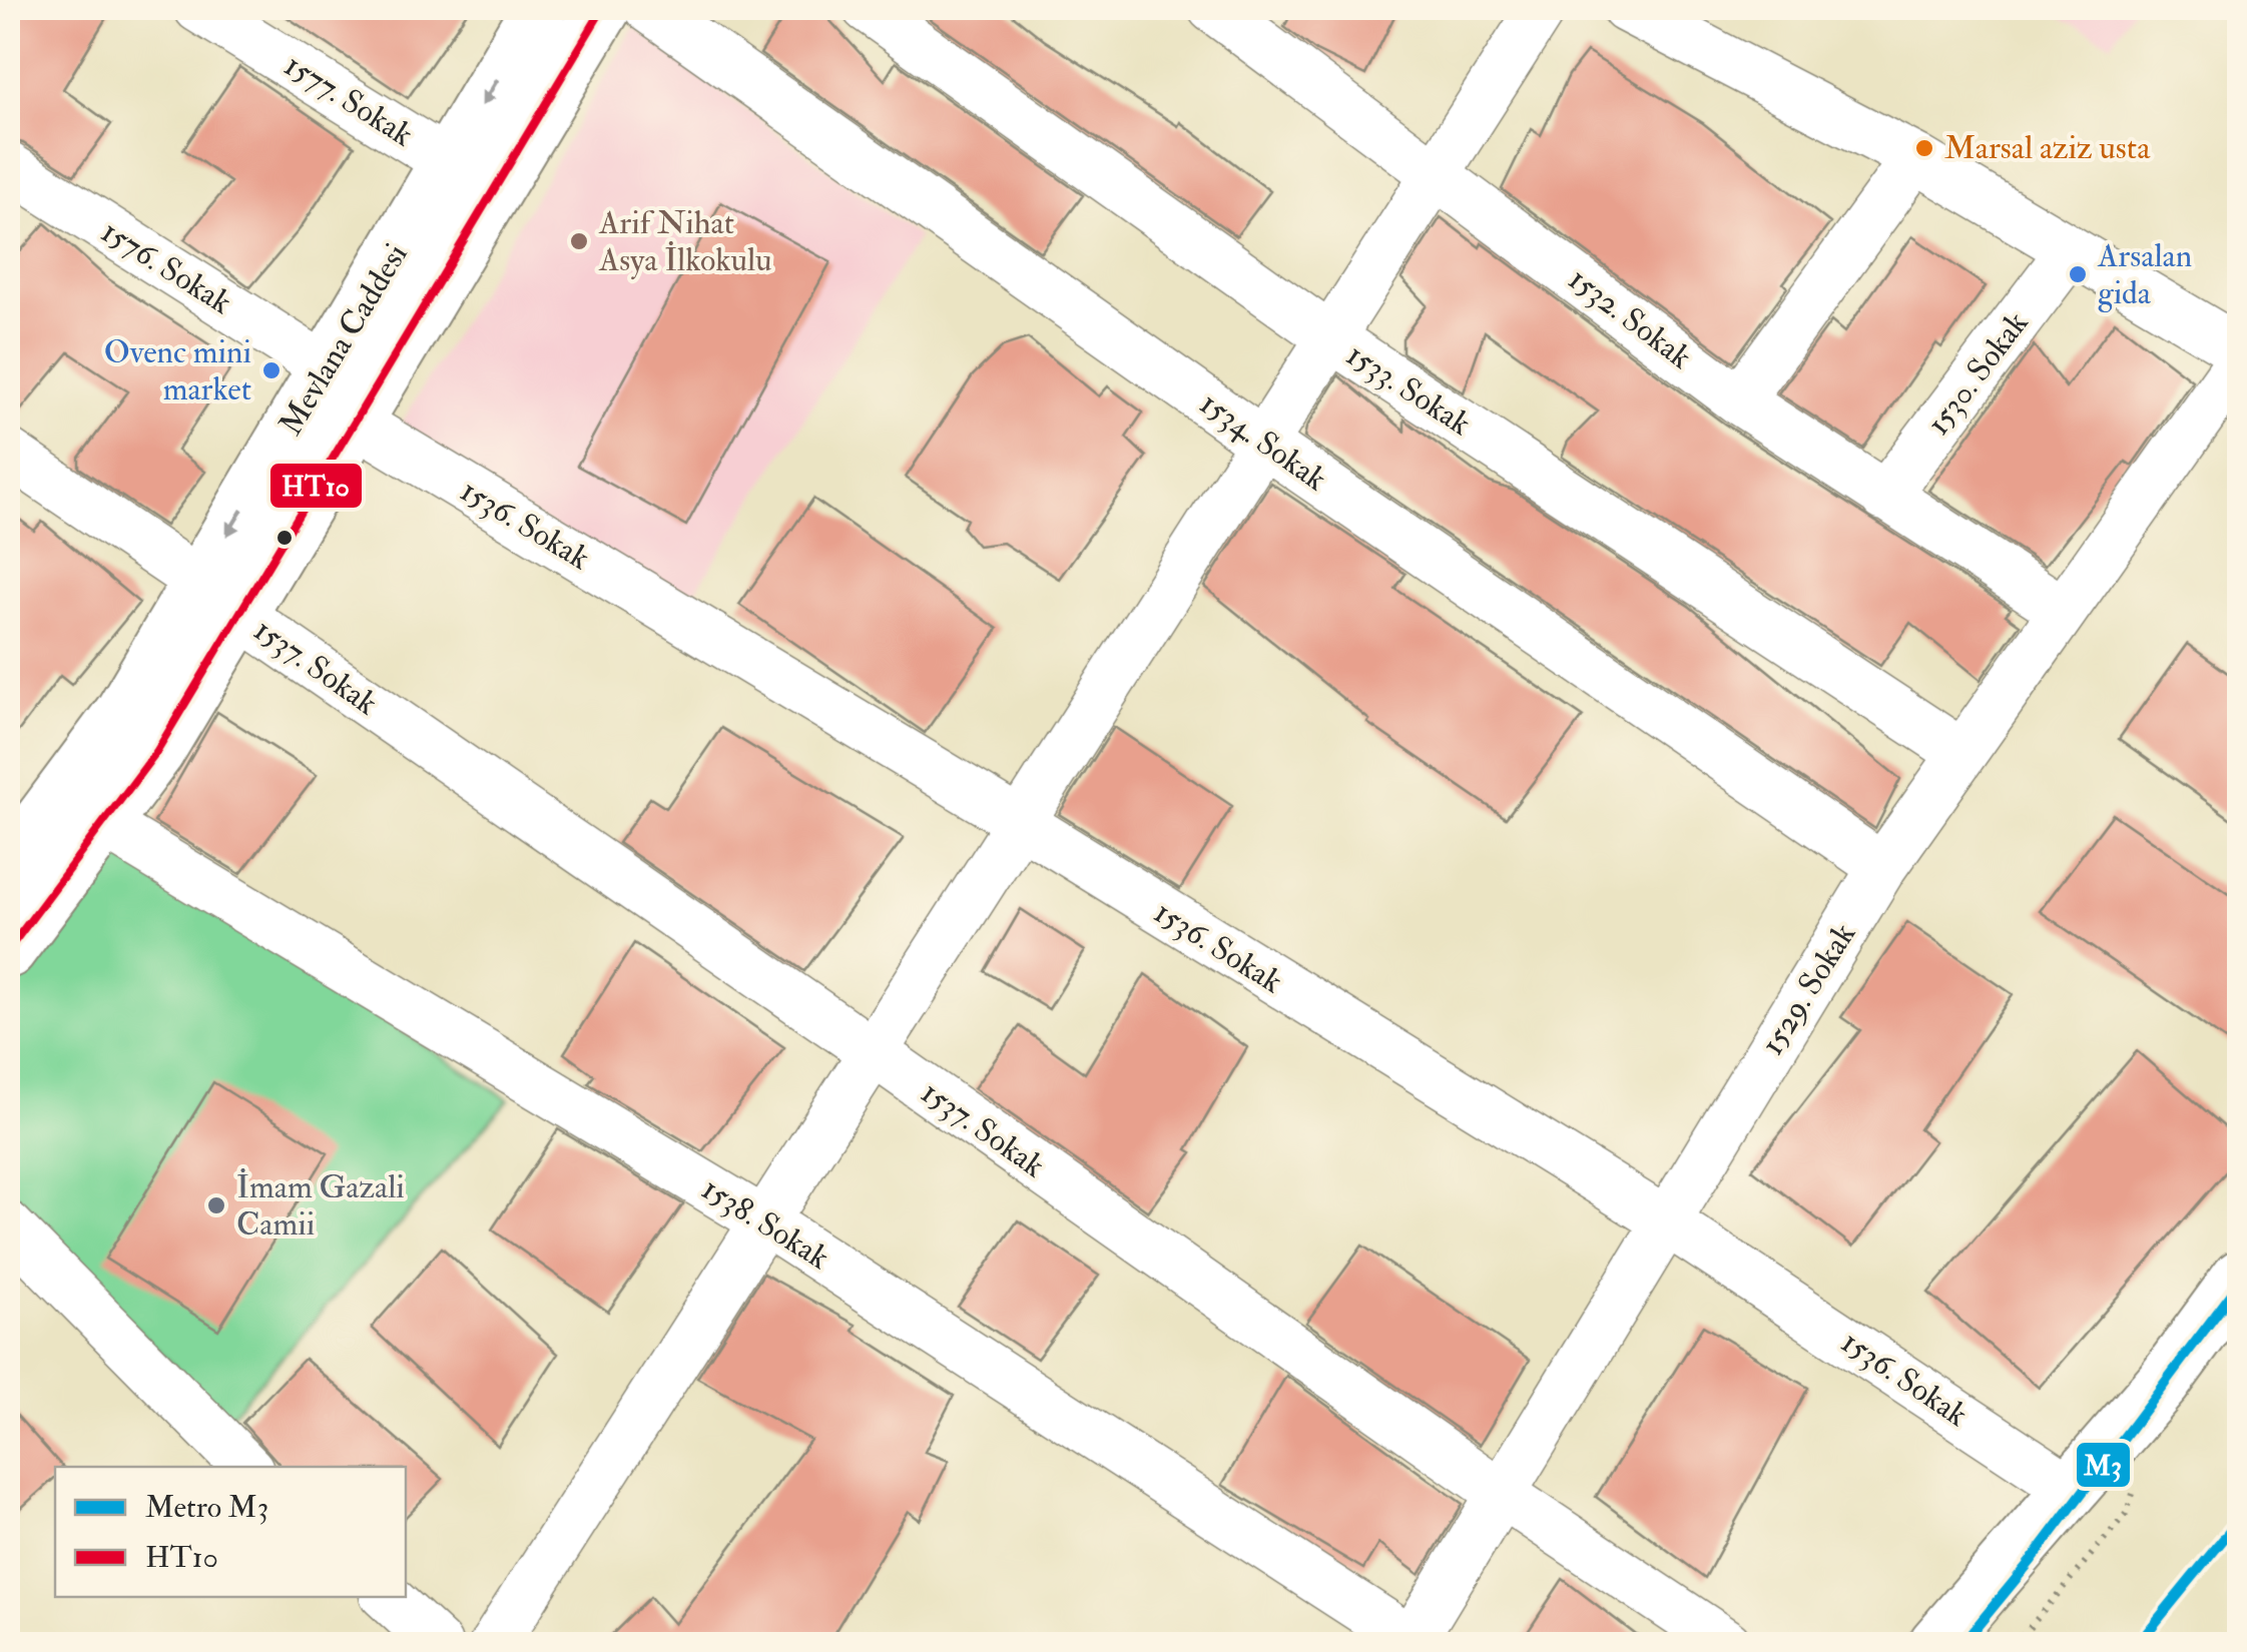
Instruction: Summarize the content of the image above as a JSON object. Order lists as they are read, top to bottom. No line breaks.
{"streets":{"main road":["Mevlana Caddesi"],"street":["1577. Sokak","1576. Sokak","1532. Sokak","1530. Sokak","1533. Sokak","1534. Sokak","1536. Sokak","1537. Sokak","1529. Sokak","1538. Sokak"]},"crossings":[["1577. Sokak","Mevlana Caddesi"],["1576. Sokak","Mevlana Caddesi"],["1532. Sokak","1530. Sokak"],["1532. Sokak","1529. Sokak"],["Mevlana Caddesi","1536. Sokak"],["Mevlana Caddesi","1537. Sokak"],["Mevlana Caddesi","1538. Sokak"],["1533. Sokak","1529. Sokak"],["1534. Sokak","1529. Sokak"],["1536. Sokak","1529. Sokak"],["1537. Sokak","1529. Sokak"],["1529. Sokak","1538. Sokak"]],"places":["Marsal aziz usta","Arif Nihat Asya İlkokulu","Arsalan gida","Ovenc mini market","İmam Gazali Camii"],"lines":["transit line HT10","metro line M3"],"legend":["Metro M3","HT10"]}
